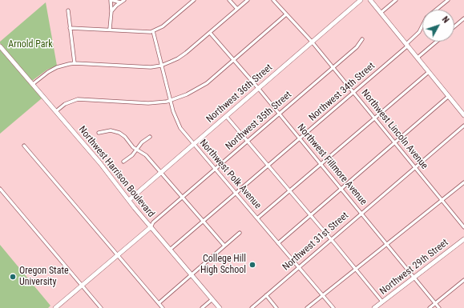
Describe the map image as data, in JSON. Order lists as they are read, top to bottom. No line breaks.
{"streets":{"street":["Northwest 34th Street","Northwest 36th Street","Northwest 35th Street","Northwest Lincoln Avenue","Northwest Fillmore Avenue","Northwest Harrison Boulevard","Northwest Polk Avenue","Northwest 31st Street","Northwest 29th Street"]},"crossings":[["Northwest 34th Street","Northwest Lincoln Avenue"],["Northwest 34th Street","Northwest Fillmore Avenue"],["Northwest 34th Street","Northwest Harrison Boulevard"],["Northwest 34th Street","Northwest Polk Avenue"],["Northwest 36th Street","Northwest Lincoln Avenue"],["Northwest 36th Street","Northwest Fillmore Avenue"],["Northwest 36th Street","Northwest Harrison Boulevard"],["Northwest 36th Street","Northwest Polk Avenue"],["Northwest 35th Street","Northwest Lincoln Avenue"],["Northwest 35th Street","Northwest Fillmore Avenue"],["Northwest 35th Street","Northwest Harrison Boulevard"],["Northwest 35th Street","Northwest Polk Avenue"],["Northwest Lincoln Avenue","Northwest 31st Street"],["Northwest Fillmore Avenue","Northwest 31st Street"],["Northwest Fillmore Avenue","Northwest 29th Street"],["Northwest Polk Avenue","Northwest 31st Street"]],"parks":["Arnold Park"],"places":["College Hill High School","Oregon State University"],"north":"top right"}
